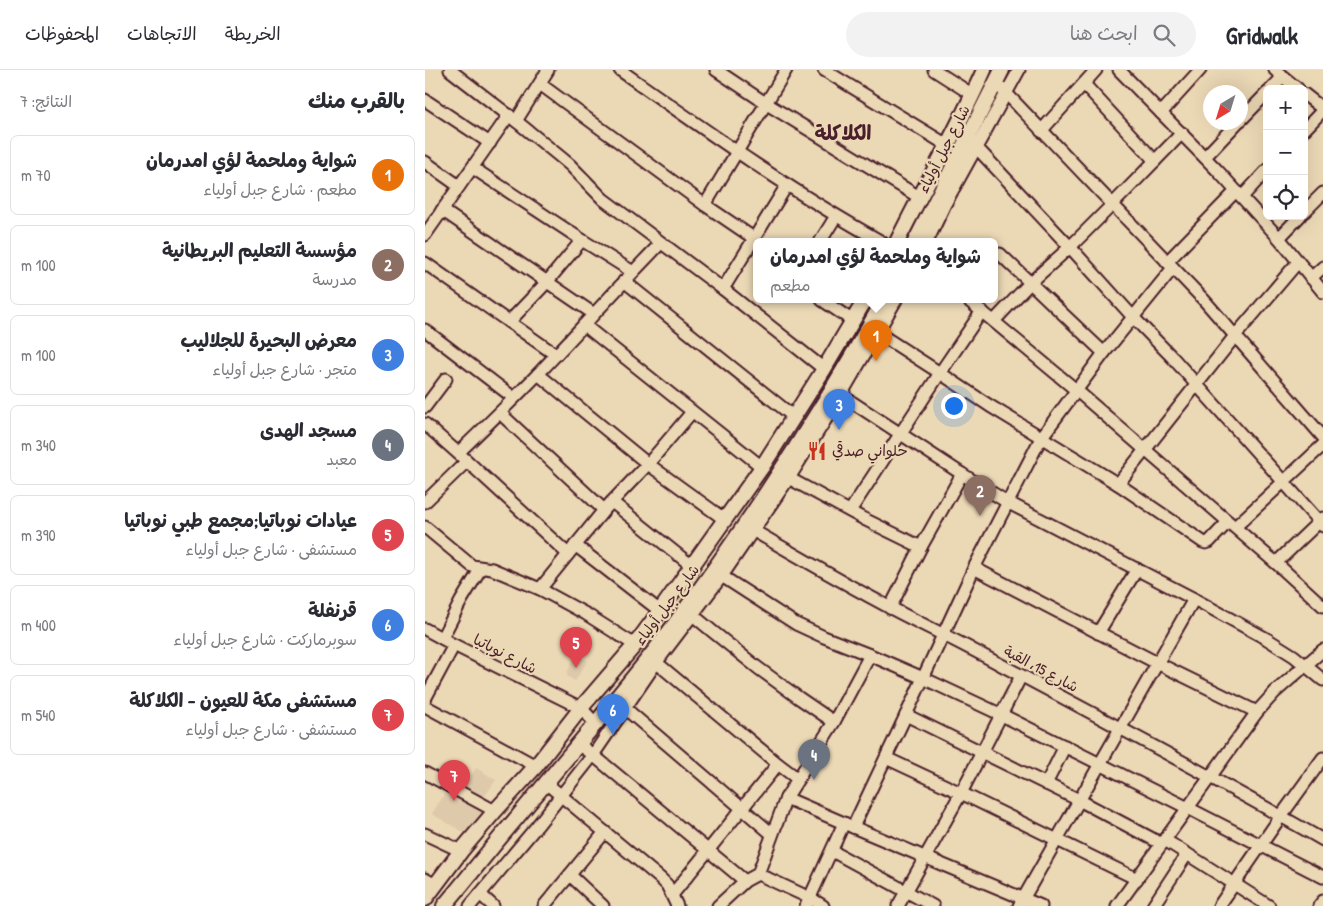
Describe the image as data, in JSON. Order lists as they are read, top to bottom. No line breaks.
{"streets":{"main road":["شارع جبل أولياء"],"street":["شارع نوباتيا","شارع 15، القبة"]},"crossings":[["شارع جبل أولياء","شارع نوباتيا"],["شارع جبل أولياء","شارع 15، القبة"]],"districts":["الكلاكلة"],"places":{"restaurant":["حلواني صدقي"]},"north":"bottom left","page":{"header":"Gridwalk","search":"ابحث هنا","nav":["الخريطة","الاتجاهات","المحفوظات"],"heading":["بالقرب منك","النتائج: 7"],"map_buttons":["+","−"],"list":[{"mark":"1","name":"شواية وملحمة لؤي امدرمان","note":"مطعم · شارع جبل أولياء","value":"70 m"},{"mark":"2","name":"مؤسسة التعليم البريطانية","note":"مدرسة","value":"100 m"},{"mark":"3","name":"معرض البحيرة للجلاليب","note":"متجر · شارع جبل أولياء","value":"100 m"},{"mark":"4","name":"مسجد الهدى","note":"معبد","value":"340 m"},{"mark":"5","name":"عيادات نوباتيا;مجمع طبي نوباتيا","note":"مستشفى · شارع جبل أولياء","value":"390 m"},{"mark":"6","name":"قرنفلة","note":"سوبرماركت · شارع جبل أولياء","value":"400 m"},{"mark":"7","name":"مستشفى مكة للعيون - الكلاكلة","note":"مستشفى · شارع جبل أولياء","value":"540 m"}],"popup":["شواية وملحمة لؤي امدرمان","مطعم"],"pins":["1","3","2","5","6","4","7"]}}
